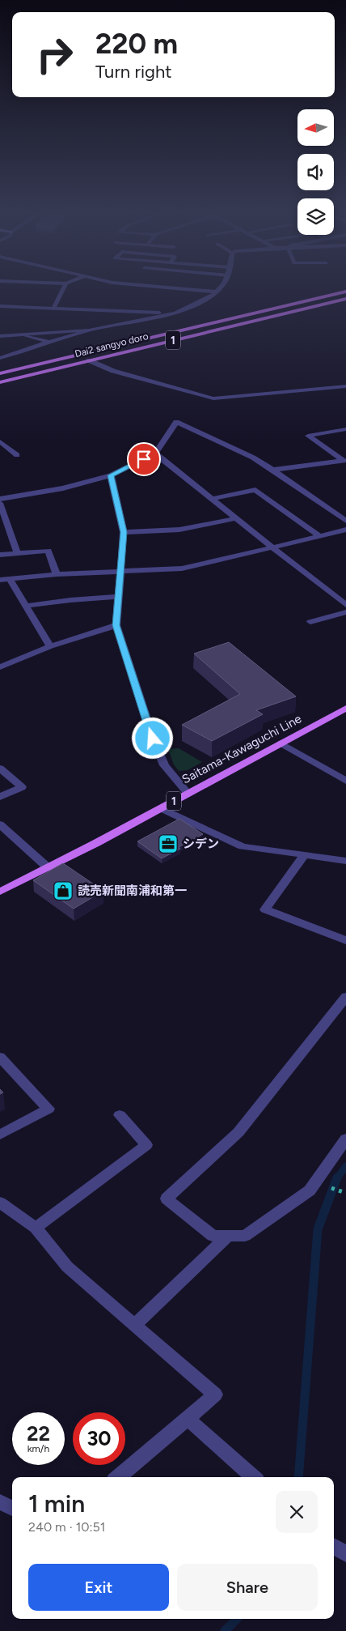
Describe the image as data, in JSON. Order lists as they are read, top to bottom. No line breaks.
{"streets":{"main road":["1","Dai2 sangyo doro","Saitama-Kawaguchi Line"]},"places":{"office":["シデン"],"shop":["読売新聞南浦和第一"]},"north":"left","page":{"turn":["220 m","Turn right"],"speed":"22 km/h","limit":"30","heading":["1 min","240 m · 10:51"],"buttons":["Exit","Share"]}}
